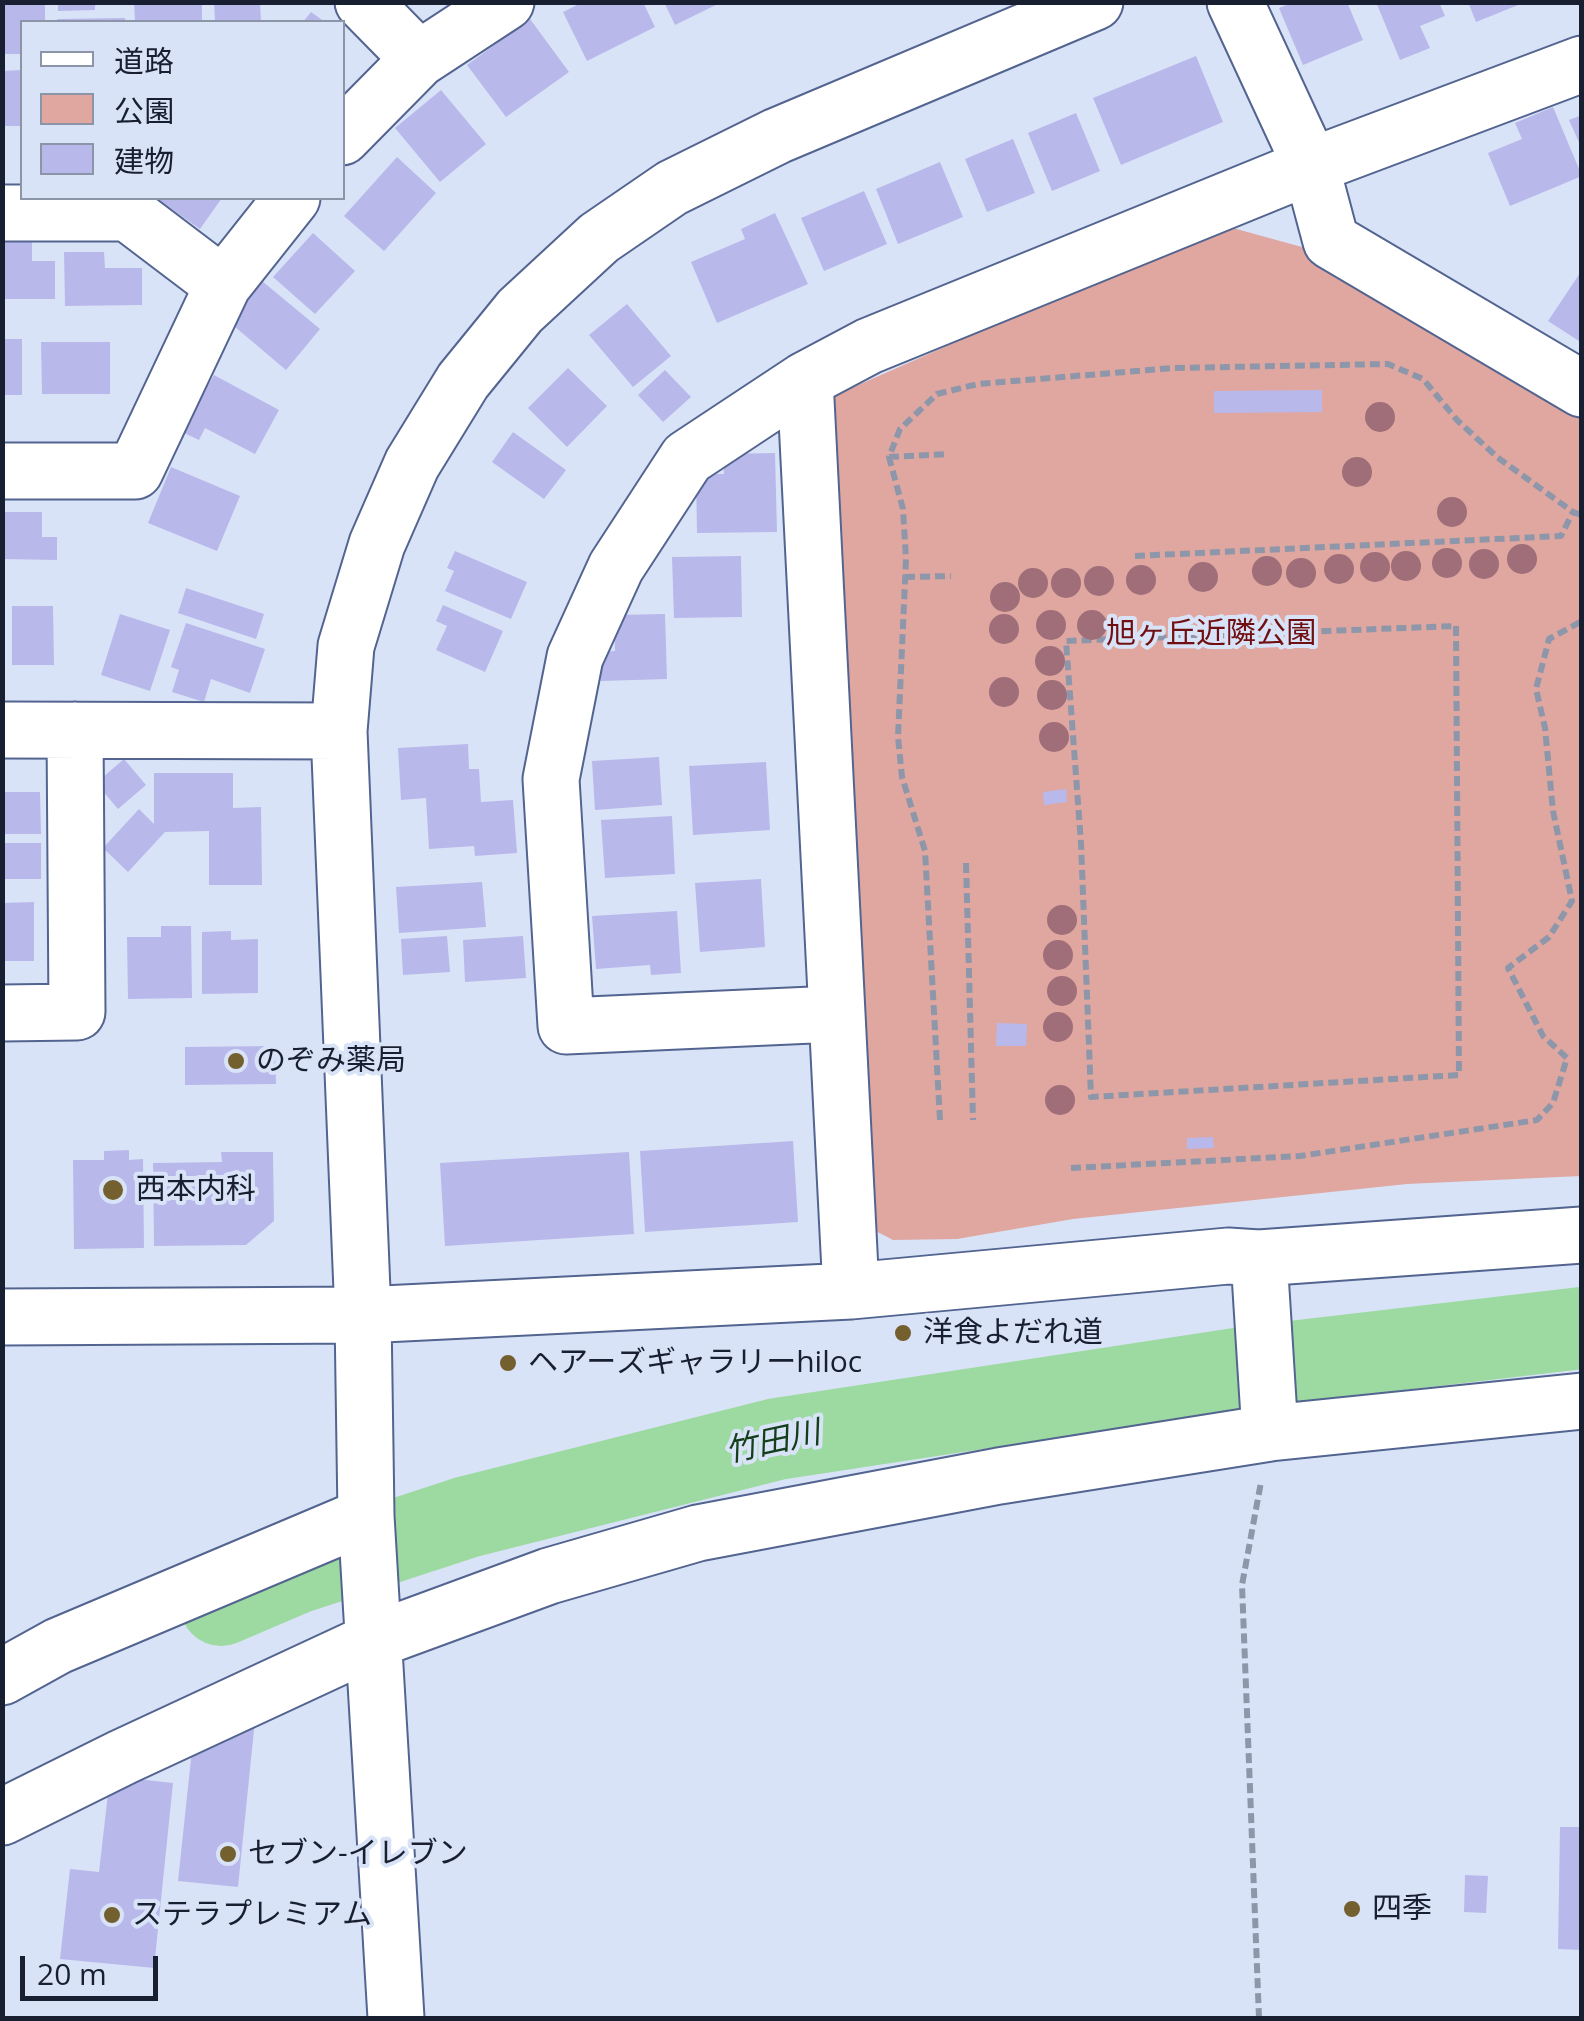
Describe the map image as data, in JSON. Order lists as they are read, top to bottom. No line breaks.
{"water":["竹田川"],"parks":["旭ヶ丘近隣公園"],"places":["のぞみ薬局","西本内科","洋食よだれ道","ヘアーズギャラリーhiloc","セブン-イレブン","四季","ステラプレミアム"],"legend":["道路","公園","建物"],"scale_bar":"20 m"}
